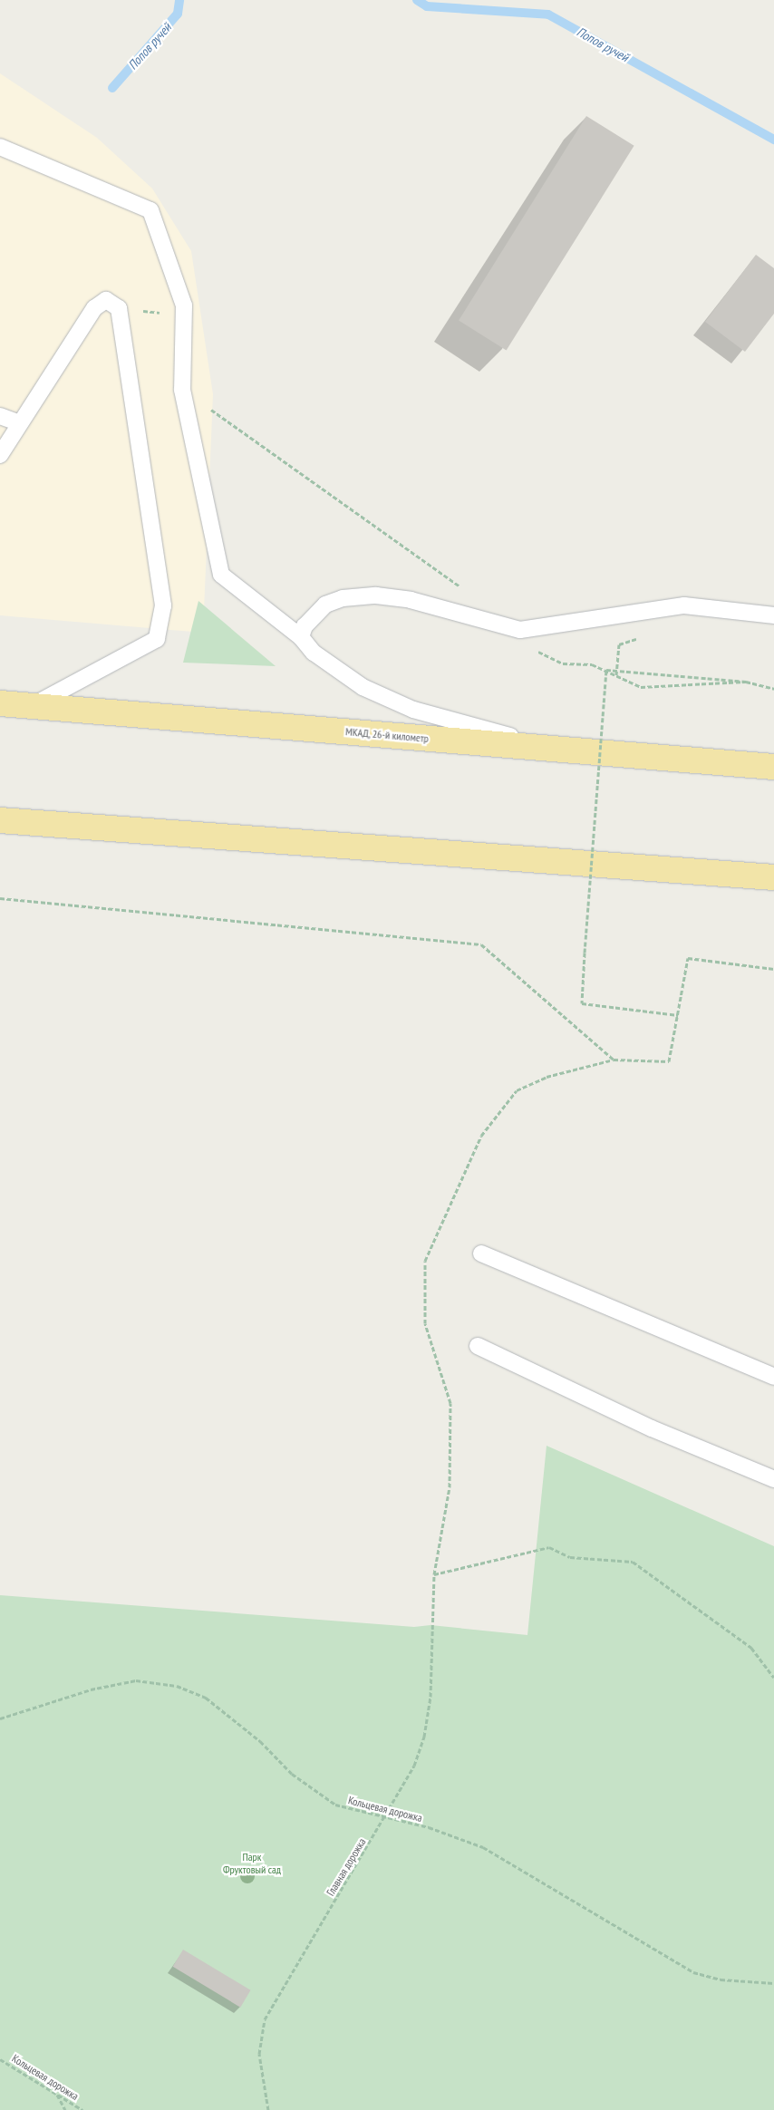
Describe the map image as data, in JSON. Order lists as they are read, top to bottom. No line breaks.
{"streets":{"highway":["МКАД, 26-й километр"],"path":["Кольцевая дорожка","Главная дорожка"]},"crossings":[["Кольцевая дорожка","Главная дорожка"]],"water":["Попов ручей"],"parks":["Парк Фруктовый сад"]}
